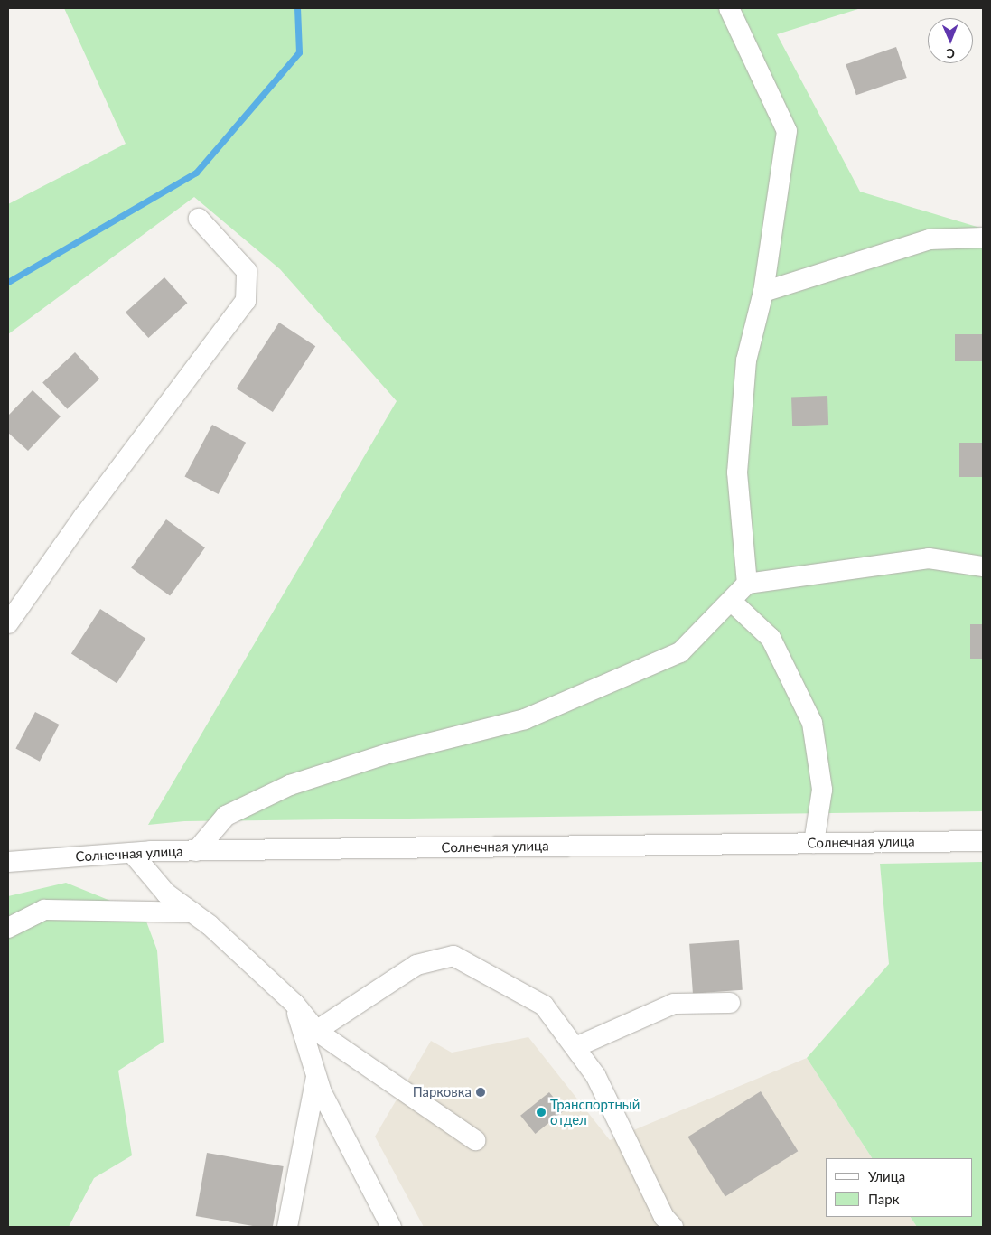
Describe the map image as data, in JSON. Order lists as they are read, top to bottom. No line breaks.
{"streets":{"street":["Солнечная улица"]},"places":["Парковка","Транспортный отдел"],"legend":["Улица","Парк"],"north":"bottom"}
